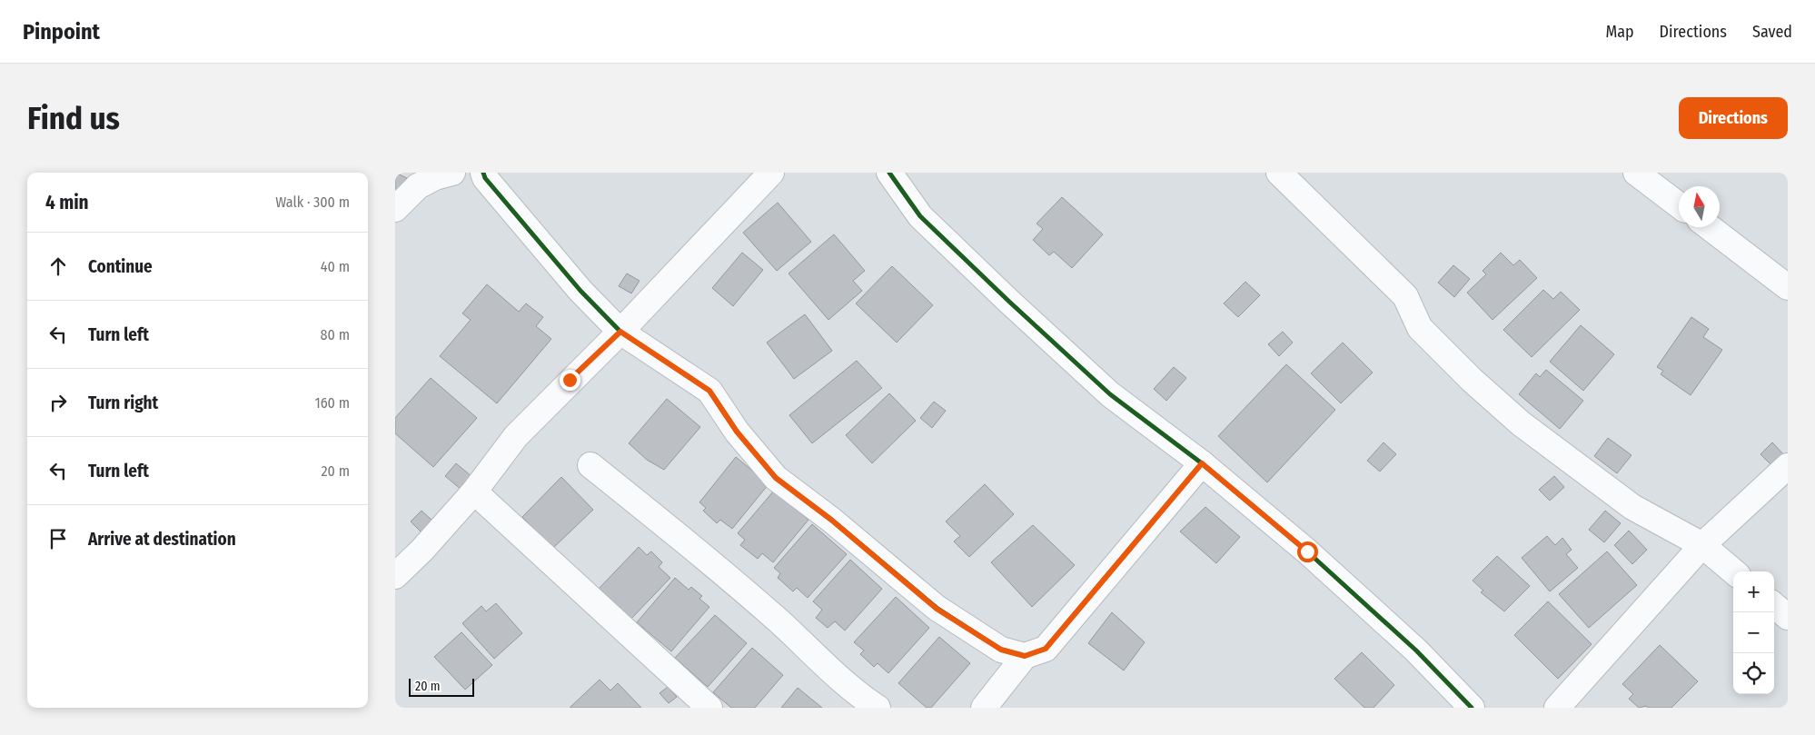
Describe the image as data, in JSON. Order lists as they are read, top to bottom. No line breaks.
{"scale_bar":"20 m","north":"top","page":{"header":"Pinpoint","nav":["Map","Directions","Saved"],"buttons":"Directions","title":"Find us","heading":["4 min","Walk · 300 m"],"list":[["Continue","40 m"],["Turn left","80 m"],["Turn right","160 m"],["Turn left","20 m"],"Arrive at destination"],"map_buttons":["+","−"],"scale":"20 m"}}
